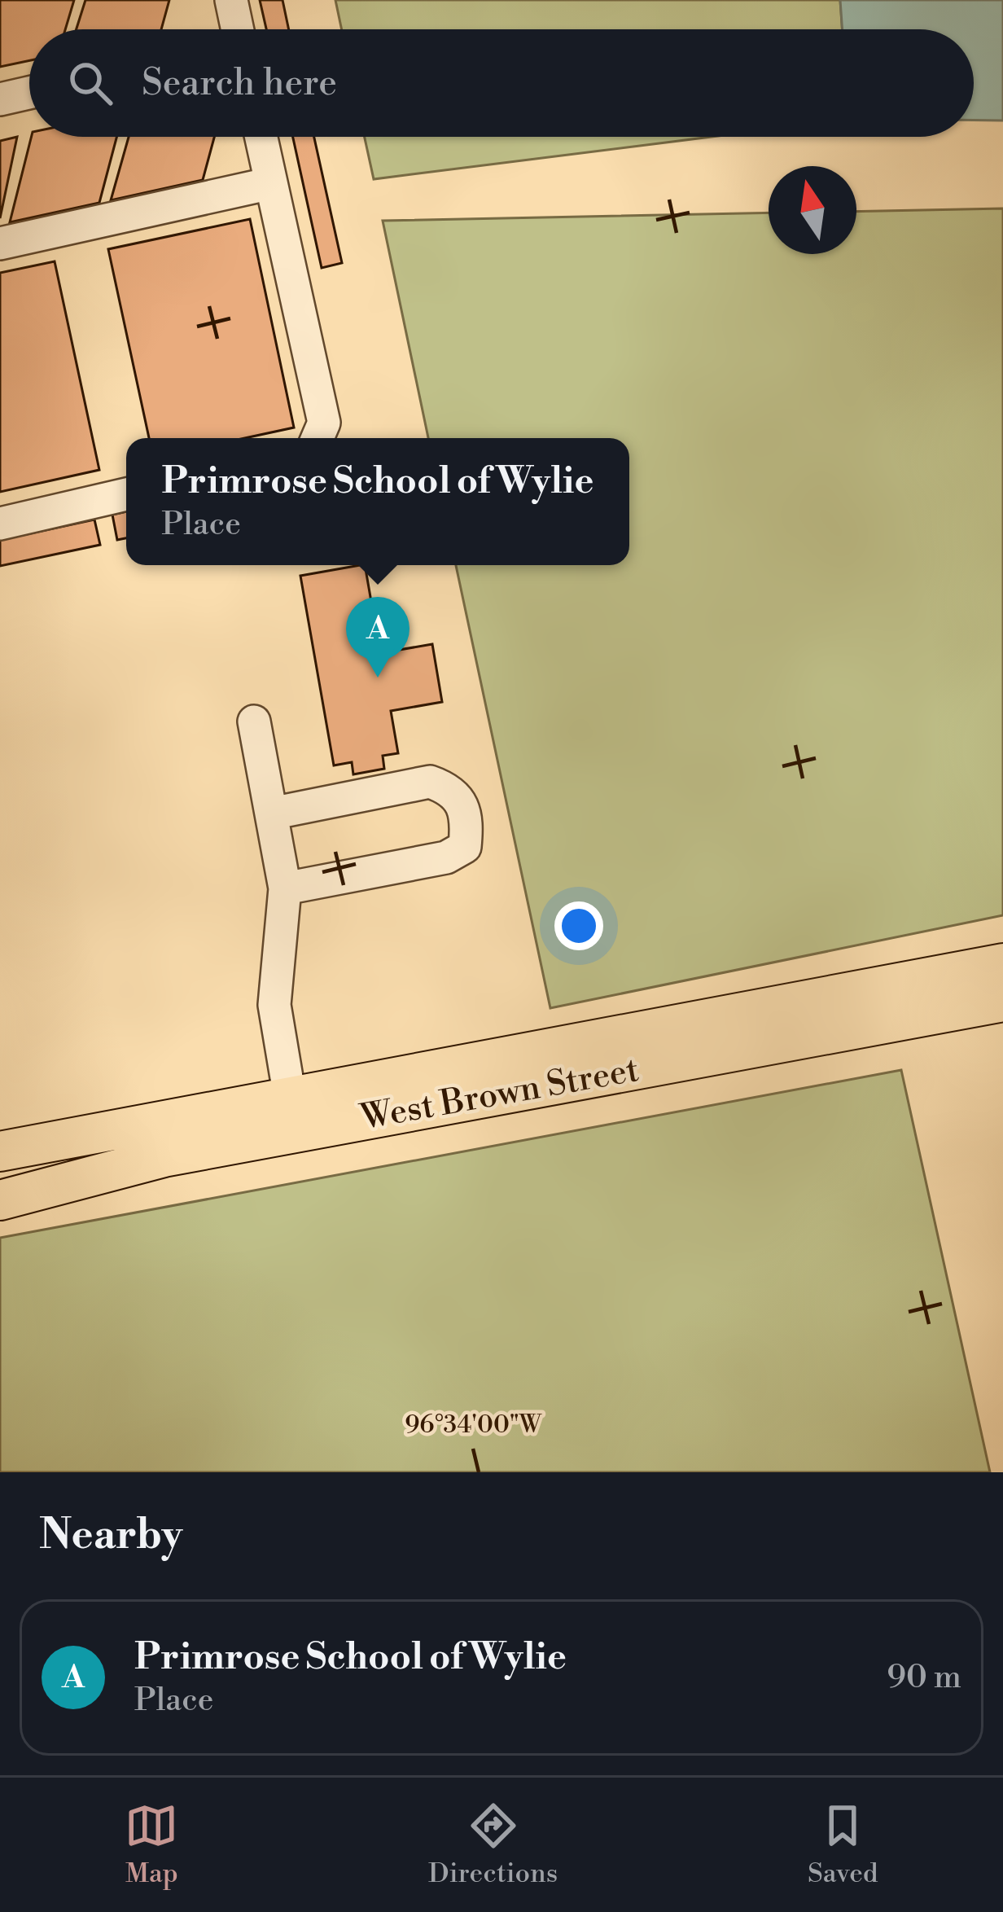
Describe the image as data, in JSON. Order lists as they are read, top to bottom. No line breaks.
{"streets":{"main road":["West Brown Street"]},"north":"top","page":{"search":"Search here","popup":["Primrose School of Wylie","Place"],"pins":"A","heading":"Nearby","list":[{"mark":"A","name":"Primrose School of Wylie","note":"Place","value":"90 m"}],"nav":["Map","Directions","Saved"]},"coordinates":["96°34'00\"W"]}
